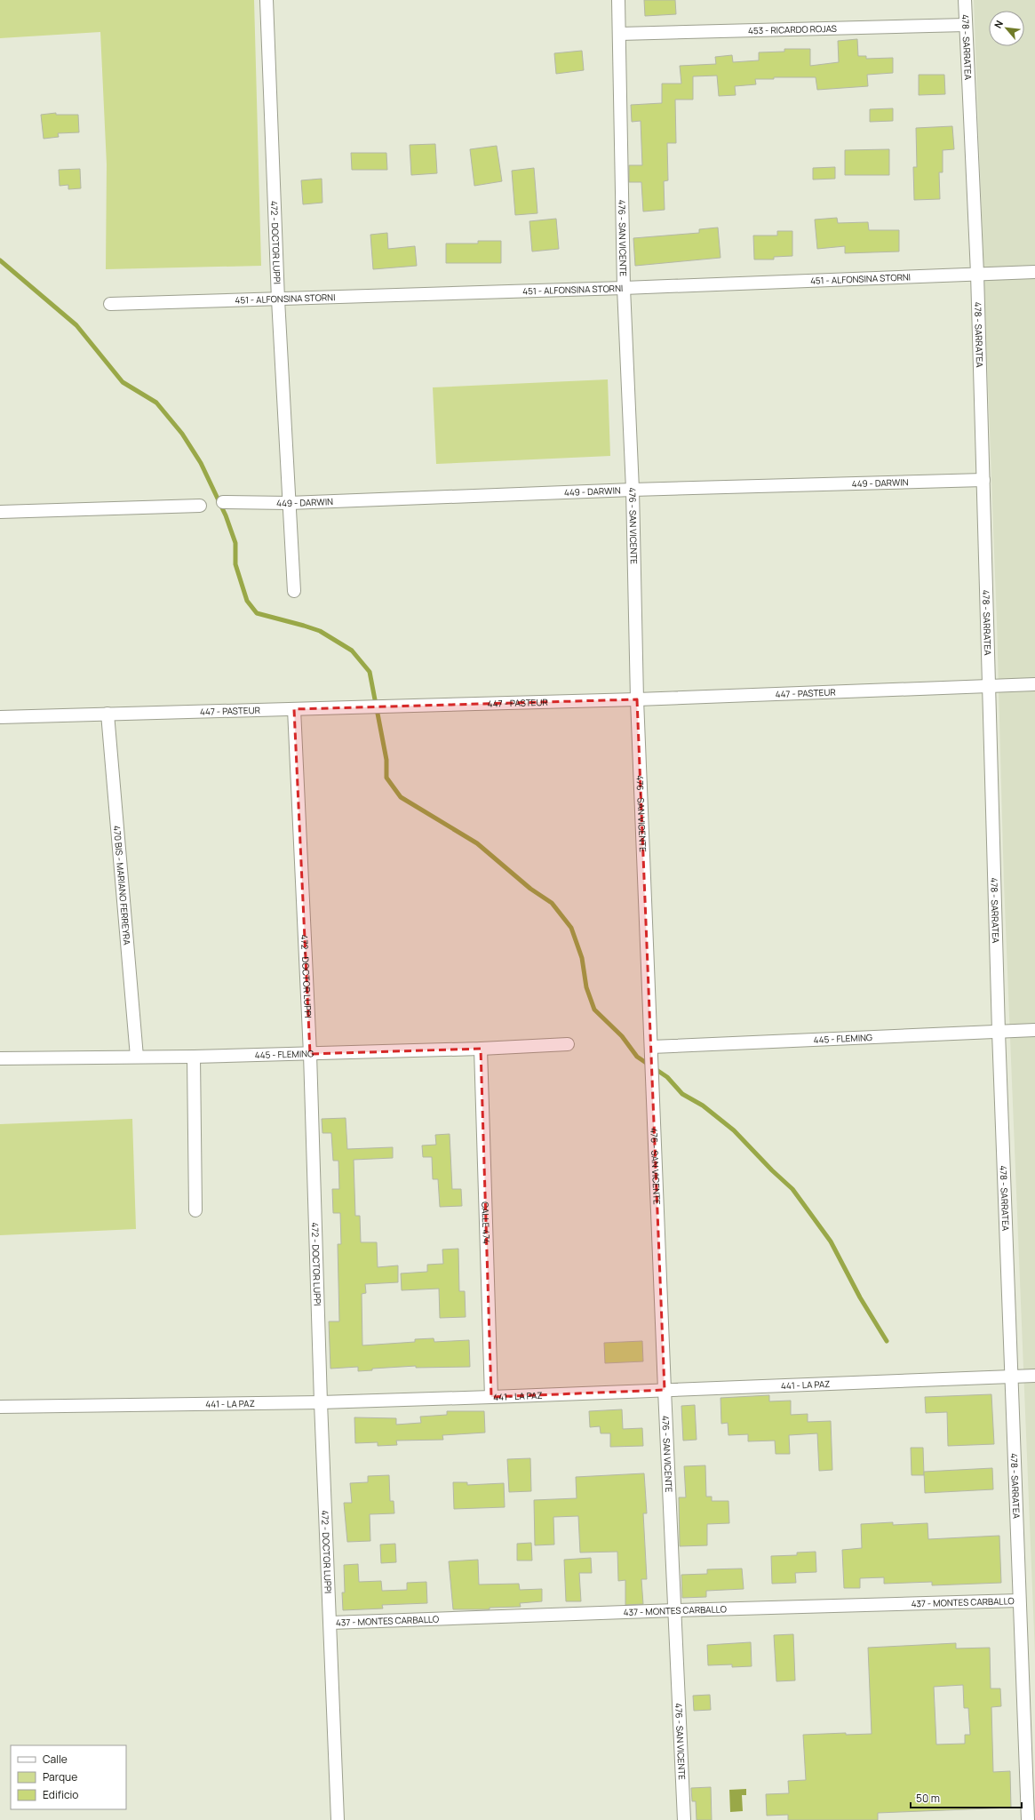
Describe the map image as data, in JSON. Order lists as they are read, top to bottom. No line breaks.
{"streets":{"street":["453 - RICARDO ROJAS","478 - SARRATEA","476 - SAN VICENTE","472 - DOCTOR LUPPI","451 - ALFONSINA STORNI","449 - DARWIN","447 - PASTEUR","470 BIS - MARIANO FERREYRA","445 - FLEMING","CALLE 474","441 - LA PAZ","437 - MONTES CARBALLO"]},"crossings":[["453 - RICARDO ROJAS","478 - SARRATEA"],["453 - RICARDO ROJAS","476 - SAN VICENTE"],["478 - SARRATEA","451 - ALFONSINA STORNI"],["478 - SARRATEA","449 - DARWIN"],["478 - SARRATEA","447 - PASTEUR"],["478 - SARRATEA","445 - FLEMING"],["478 - SARRATEA","441 - LA PAZ"],["478 - SARRATEA","437 - MONTES CARBALLO"],["476 - SAN VICENTE","451 - ALFONSINA STORNI"],["476 - SAN VICENTE","449 - DARWIN"],["476 - SAN VICENTE","447 - PASTEUR"],["476 - SAN VICENTE","445 - FLEMING"],["476 - SAN VICENTE","441 - LA PAZ"],["476 - SAN VICENTE","437 - MONTES CARBALLO"],["472 - DOCTOR LUPPI","451 - ALFONSINA STORNI"],["472 - DOCTOR LUPPI","449 - DARWIN"],["472 - DOCTOR LUPPI","447 - PASTEUR"],["472 - DOCTOR LUPPI","445 - FLEMING"],["472 - DOCTOR LUPPI","441 - LA PAZ"],["472 - DOCTOR LUPPI","437 - MONTES CARBALLO"],["447 - PASTEUR","470 BIS - MARIANO FERREYRA"],["470 BIS - MARIANO FERREYRA","445 - FLEMING"],["445 - FLEMING","CALLE 474"],["CALLE 474","441 - LA PAZ"]],"legend":["Calle","Parque","Edificio"],"scale_bar":"50 m","north":"top left"}
